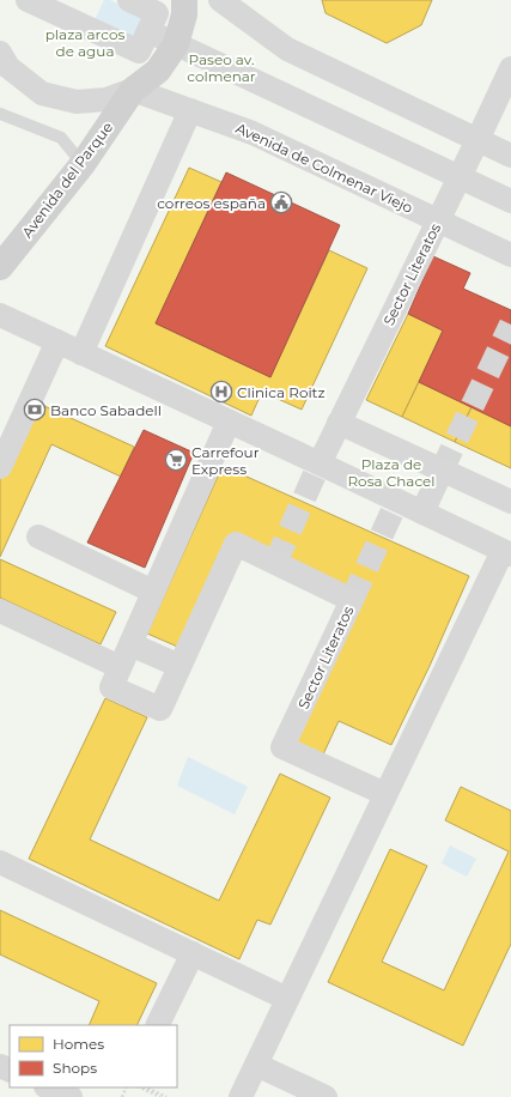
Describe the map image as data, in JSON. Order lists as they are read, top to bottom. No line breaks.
{"streets":{"street":["Avenida de Colmenar Viejo","Avenida del Parque","Sector Literatos"]},"crossings":[["Avenida de Colmenar Viejo","Avenida del Parque"],["Avenida de Colmenar Viejo","Sector Literatos"]],"parks":["plaza arcos de agua","Paseo av. colmenar","Plaza de Rosa Chacel"],"places":{"public building":["correos españa"],"hospital":["Clinica Roitz"],"bank":["Banco Sabadell"],"supermarket":["Carrefour Express"]},"legend":["Homes","Shops"]}
